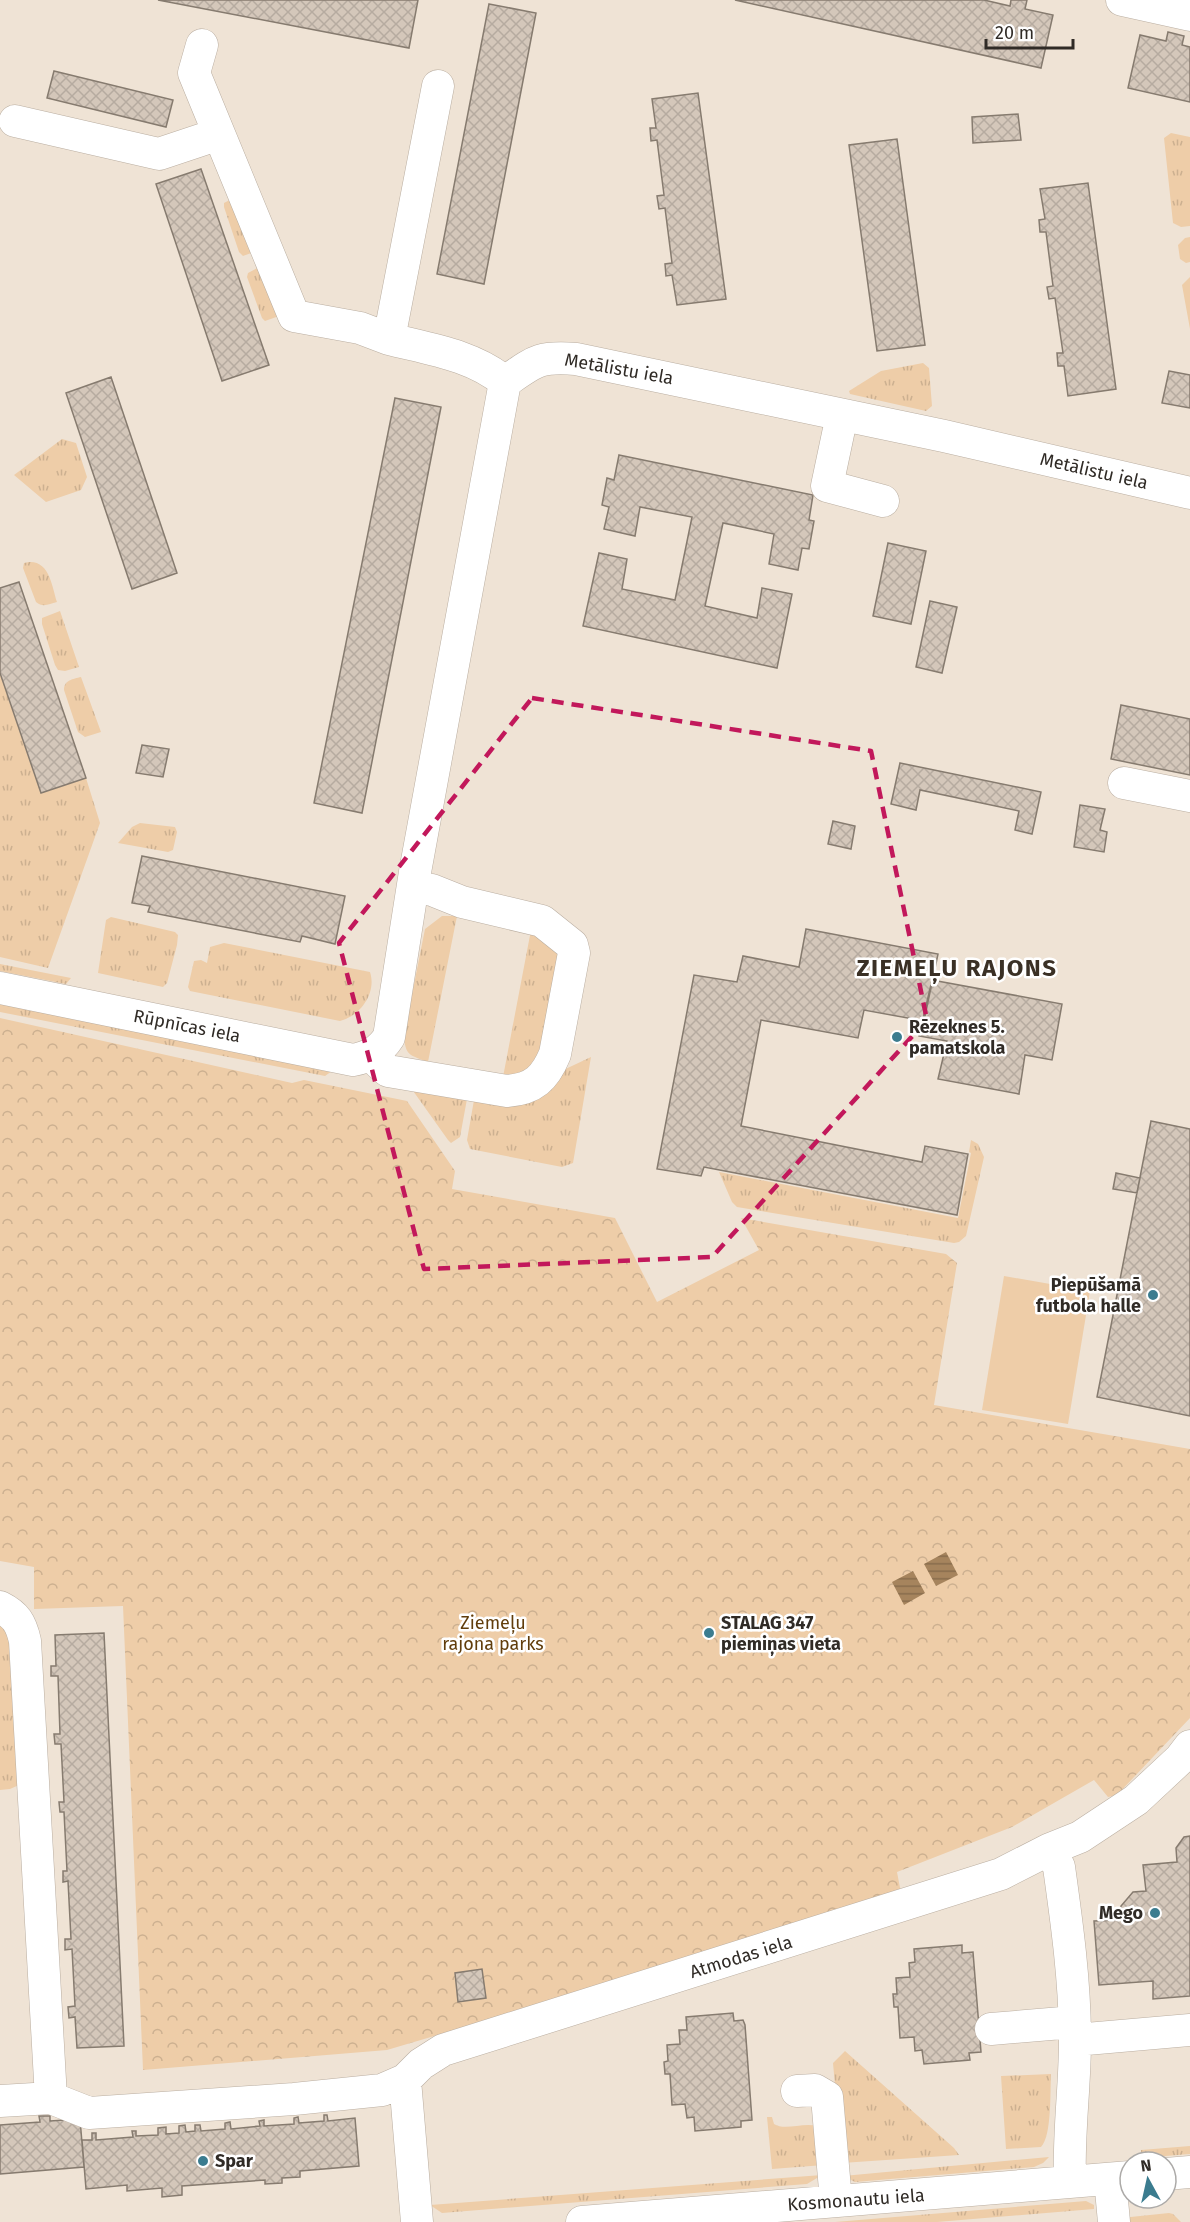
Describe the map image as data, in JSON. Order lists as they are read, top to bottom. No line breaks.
{"streets":{"street":["Metālistu iela","Rūpnīcas iela","Atmodas iela","Kosmonautu iela"]},"districts":["ZIEMEĻU RAJONS"],"parks":["Ziemeļu rajona parks"],"places":["Rēzeknes 5. pamatskola","Piepūšamā futbola halle","STALAG 347 piemiņas vieta","Mego","Spar"],"scale_bar":"20 m","north":"top"}
